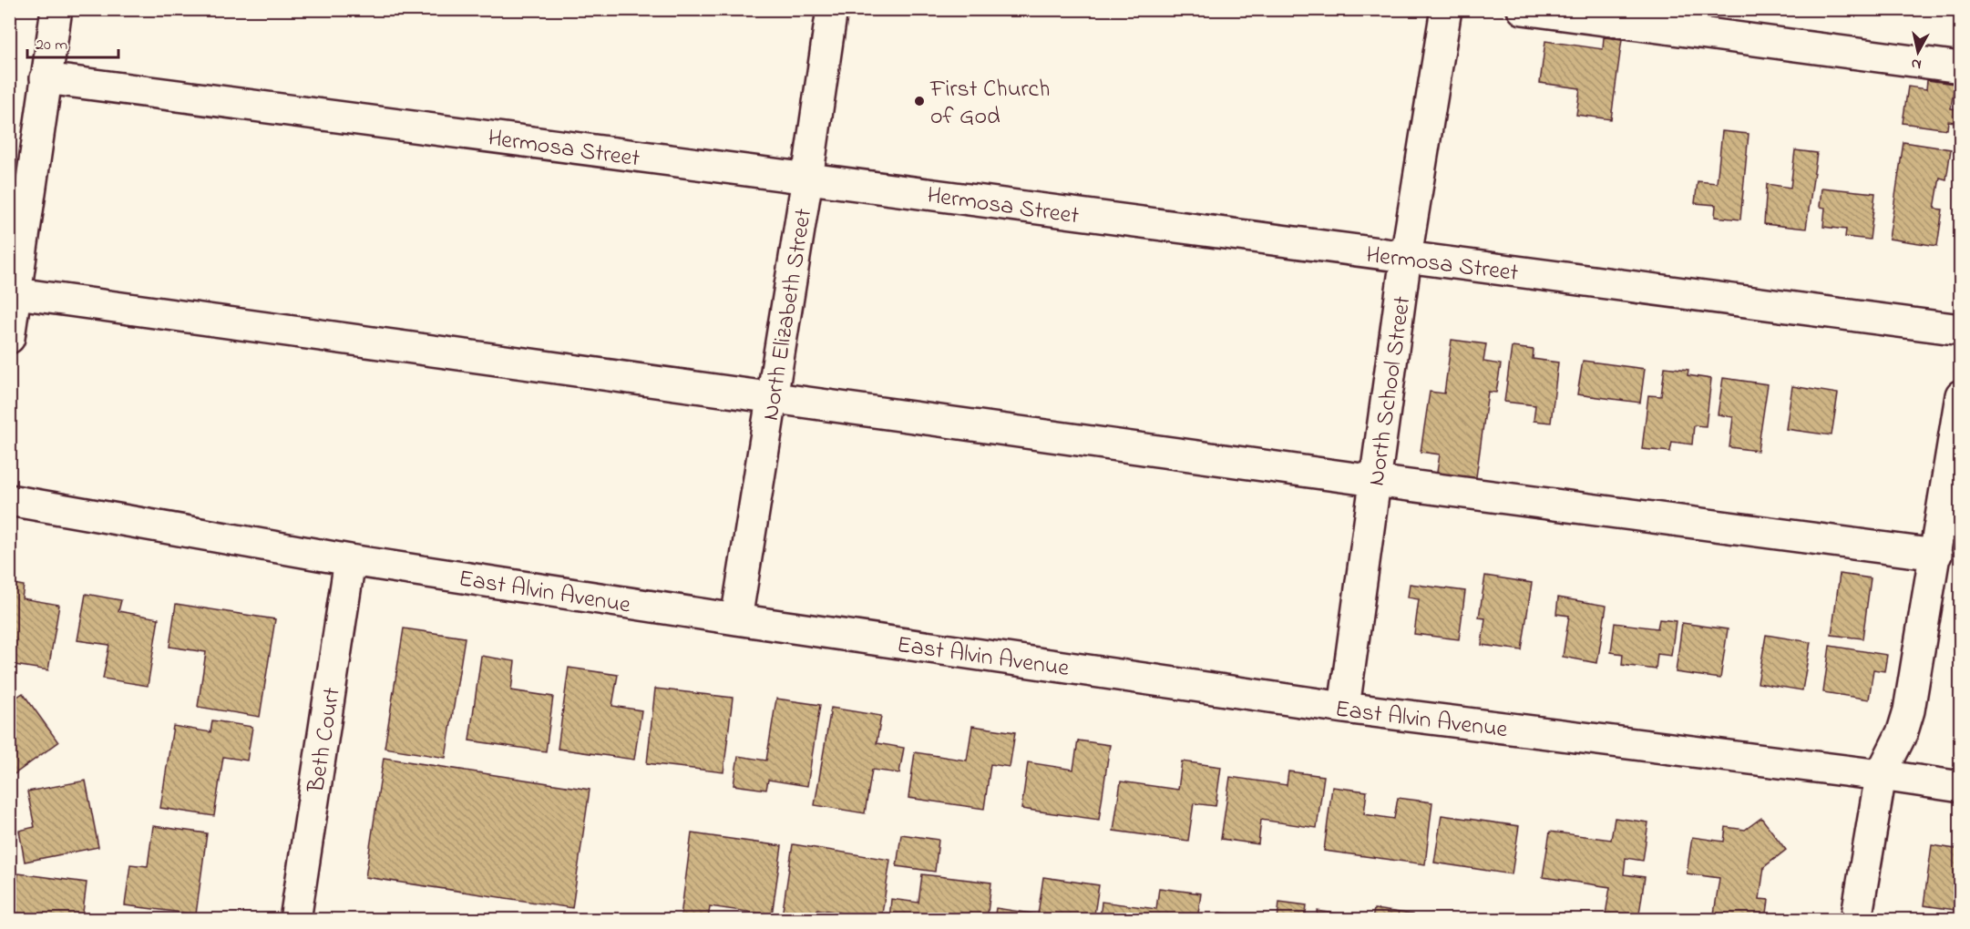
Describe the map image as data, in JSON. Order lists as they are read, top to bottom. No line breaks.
{"streets":{"street":["Hermosa Street","North Elizabeth Street","North School Street","East Alvin Avenue","Beth Court"]},"crossings":[["Hermosa Street","North Elizabeth Street"],["Hermosa Street","North School Street"],["North Elizabeth Street","East Alvin Avenue"],["North School Street","East Alvin Avenue"],["East Alvin Avenue","Beth Court"]],"places":["First Church of God"],"scale_bar":"20 m","north":"bottom"}
